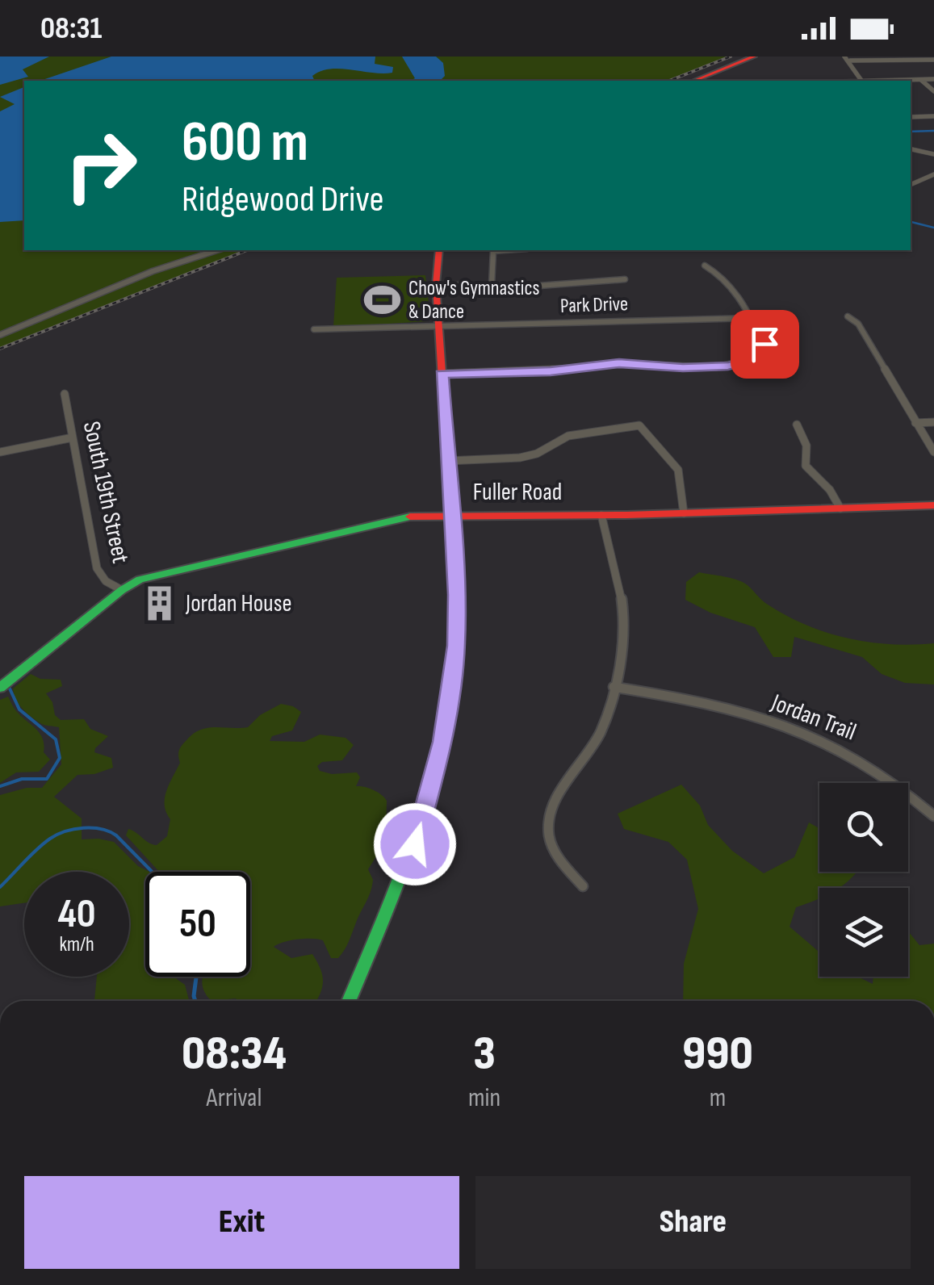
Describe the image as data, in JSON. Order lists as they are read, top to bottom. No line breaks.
{"streets":{"main road":["Fuller Road"],"street":["Park Drive","South 19th Street","Jordan Trail"]},"crossings":[["South 19th Street","Fuller Road"]],"places":{"sports":["Chow's Gymnastics & Dance"],"building":["Jordan House"]},"page":{"status":"08:31","turn":["600 m","Ridgewood Drive"],"speed":"40 km/h","limit":"50","eta":["08:34","Arrival","3","min","990","m"],"buttons":["Exit","Share"]}}
